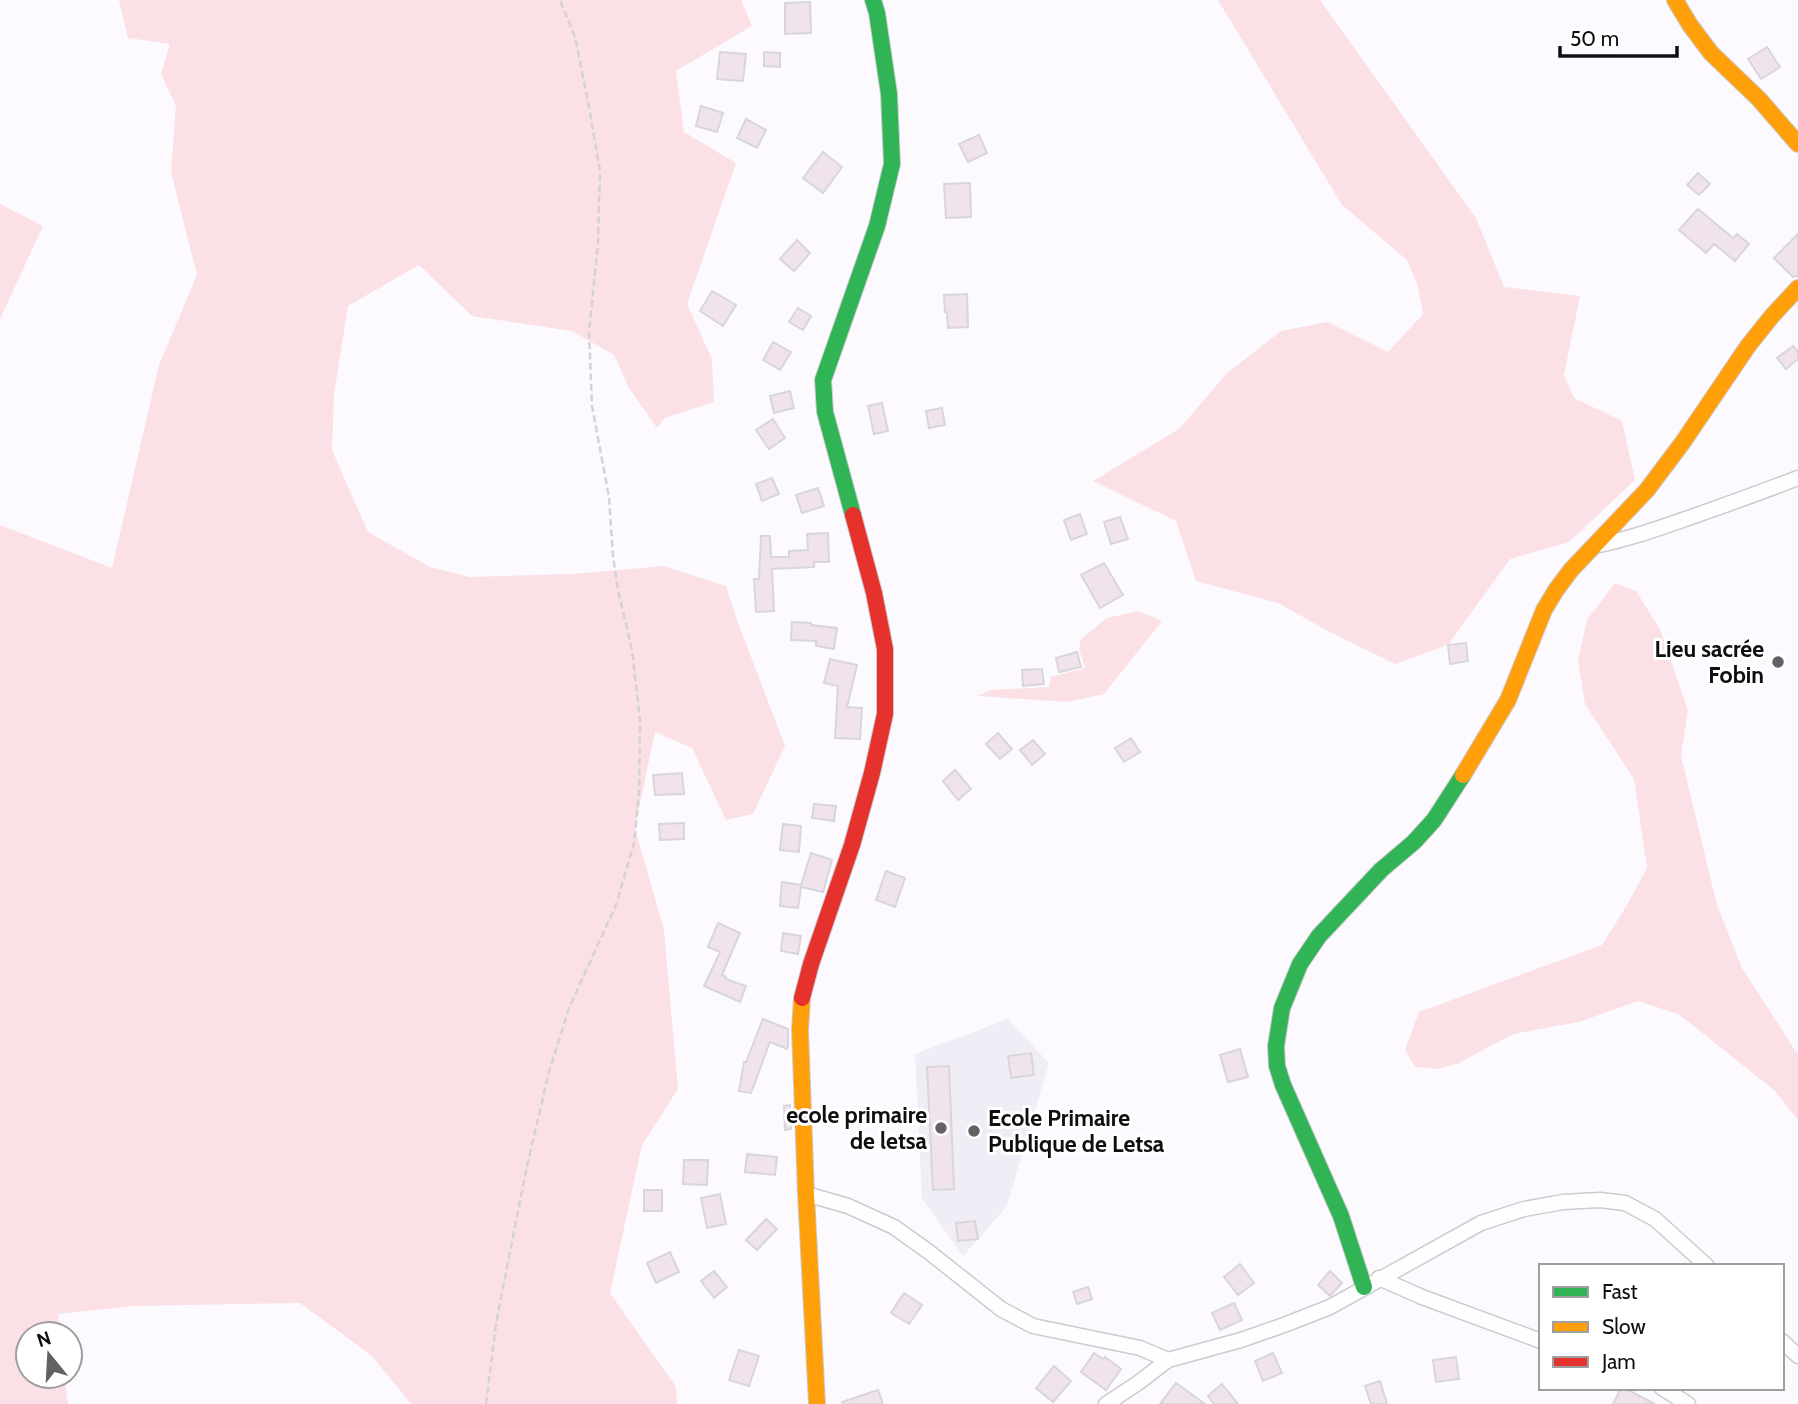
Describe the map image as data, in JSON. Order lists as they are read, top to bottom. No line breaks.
{"places":["Lieu sacrée Fobin","ecole primaire de letsa","Ecole Primaire Publique de Letsa"],"legend":["Fast","Slow","Jam"],"scale_bar":"50 m","north":"top"}
